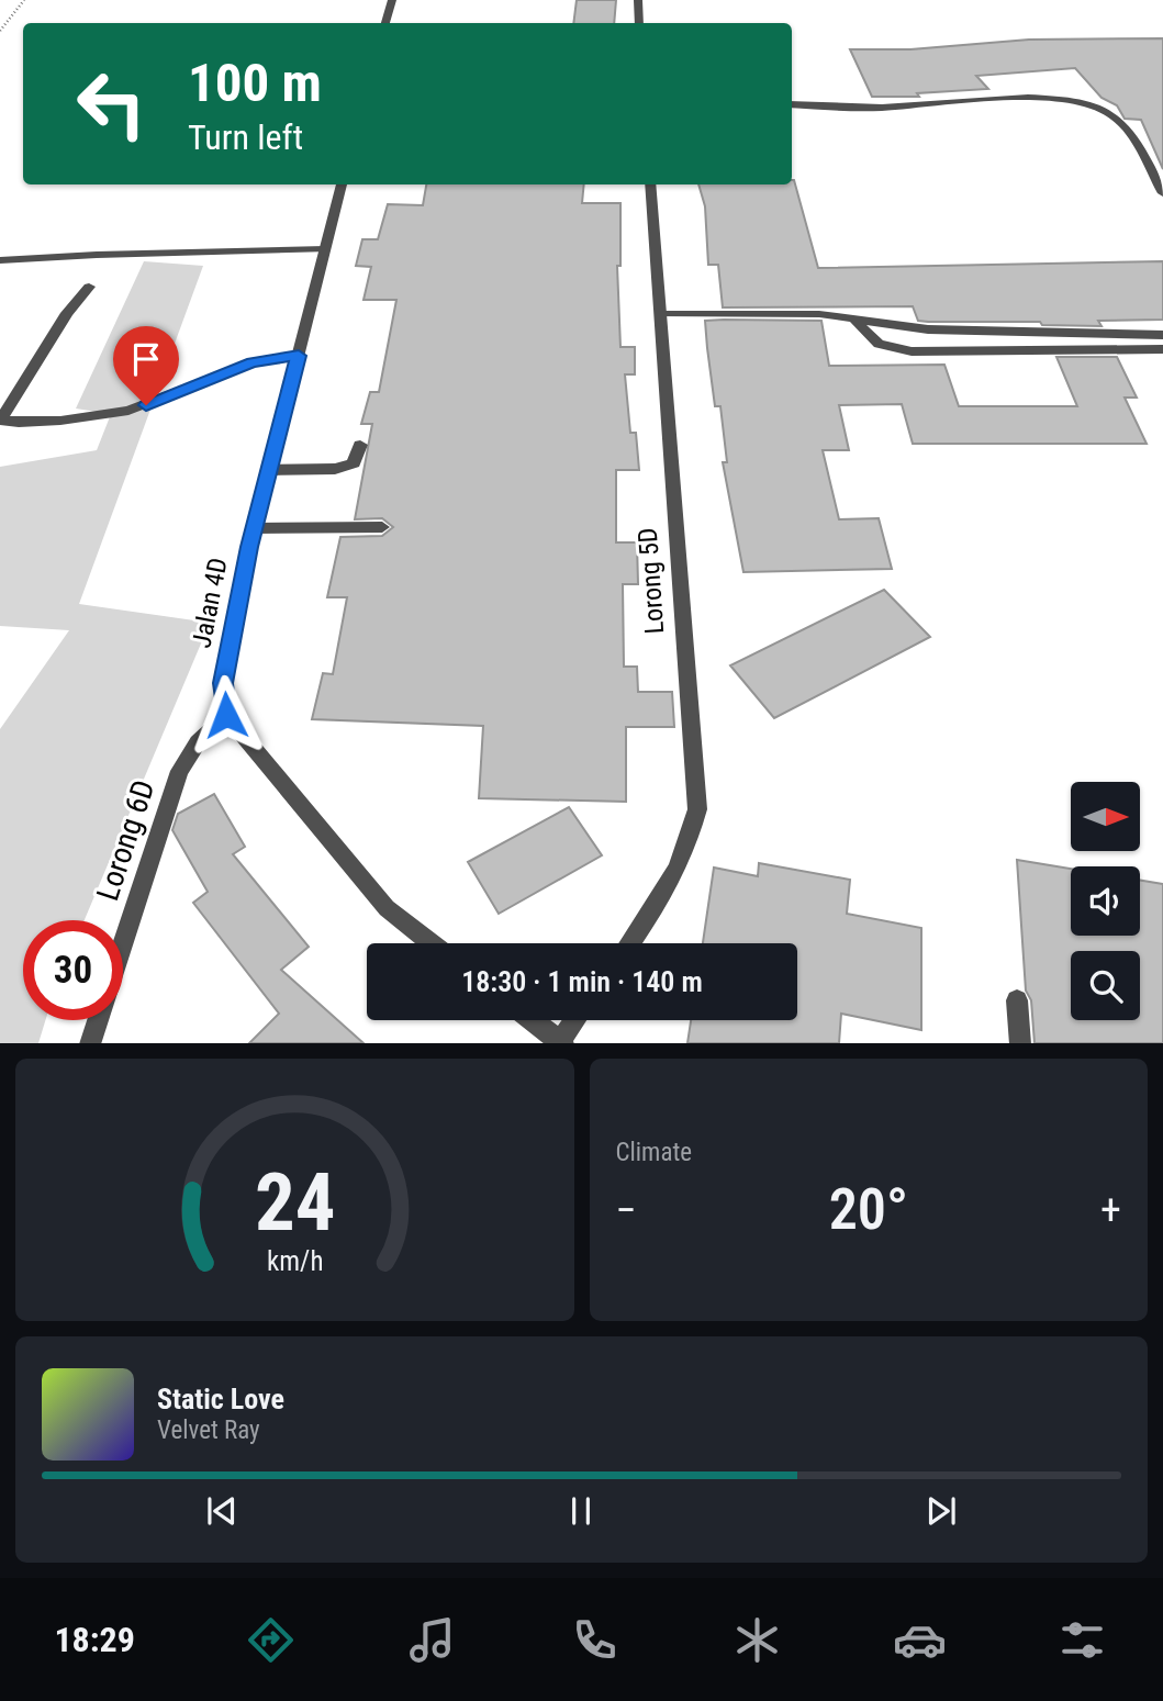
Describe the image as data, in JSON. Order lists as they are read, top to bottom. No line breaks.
{"streets":{"street":["Lorong 5D","Jalan 4D","Lorong 6D"]},"crossings":[["Jalan 4D","Lorong 6D"]],"north":"right","page":{"turn":["100 m","Turn left"],"limit":"30","trip":"18:30 · 1 min · 140 m","tile":"Climate","heat":["−","20°","+"],"song":["Static Love","Velvet Ray"],"tabs":"18:29","gauge":["24","km/h"]}}
